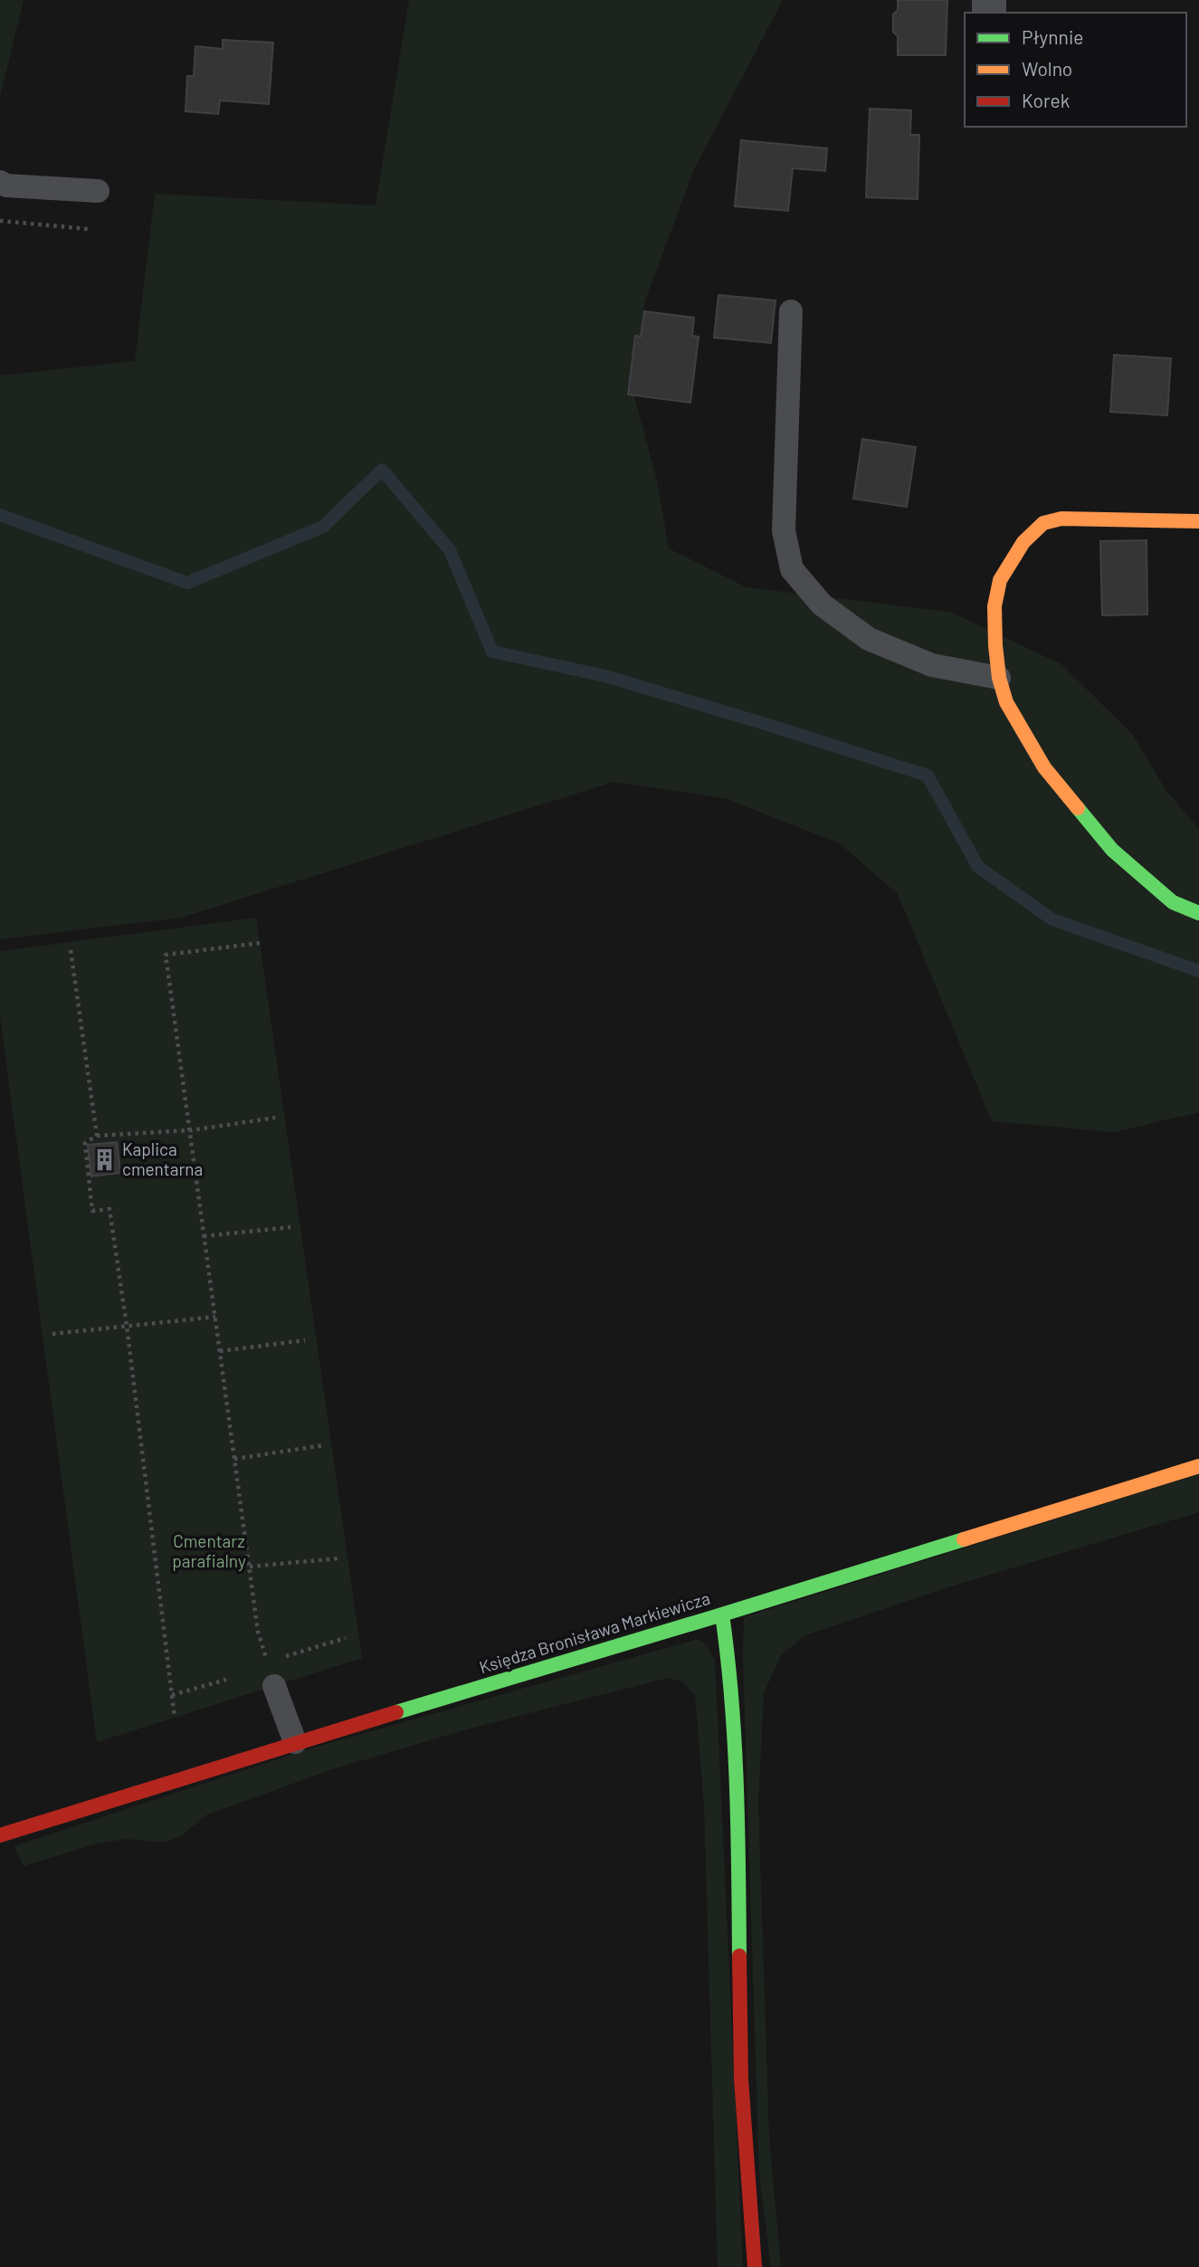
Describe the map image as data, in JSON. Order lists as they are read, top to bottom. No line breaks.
{"streets":{"street":["Księdza Bronisława Markiewicza"]},"parks":["Cmentarz parafialny"],"places":{"building":["Kaplica cmentarna"]},"legend":["Płynnie","Wolno","Korek"]}
